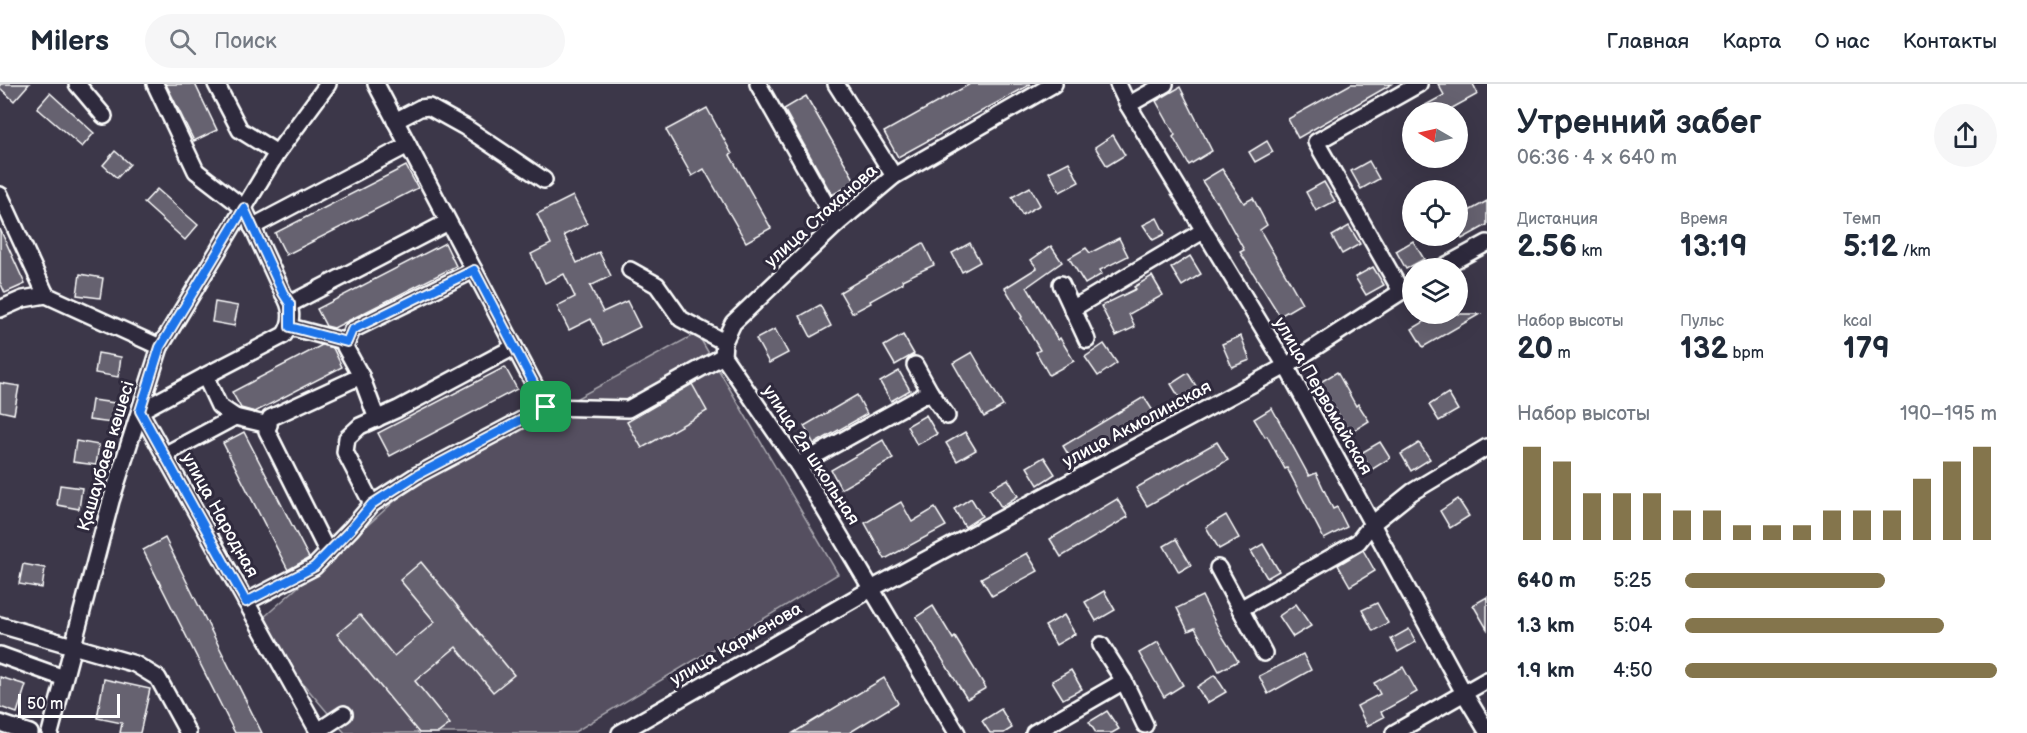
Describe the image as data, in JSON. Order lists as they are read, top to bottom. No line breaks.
{"streets":{"street":["улица Стаханова","улица Первомайская","улица Акмолинская","улица 2я школьная","Қашаубаев көшесі","улица Народная","улица Карменова"]},"crossings":[["улица Стаханова","улица 2я школьная"],["улица Первомайская","улица Акмолинская"],["улица Акмолинская","улица 2я школьная"],["улица Акмолинская","улица Карменова"],["улица 2я школьная","улица Карменова"],["Қашаубаев көшесі","улица Народная"]],"scale_bar":"50 m","north":"left","page":{"header":"Milers","search":"Поиск","nav":["Главная","Карта","О нас","Контакты"],"heading":["Утренний забег","06:36 · 4 × 640 m"],"stats":[["Дистанция","2.56 km"],["Время","13:19"],["Темп","5:12 /km"],["Набор высоты","20 m"],["Пульс","132 bpm"],["kcal","179"]],"chart":["Набор высоты","190–195 m"],"list":[{"name":"640 m","note":"5:25"},{"name":"1.3 km","note":"5:04"},{"name":"1.9 km","note":"4:50"}],"scale":"50 m"}}
